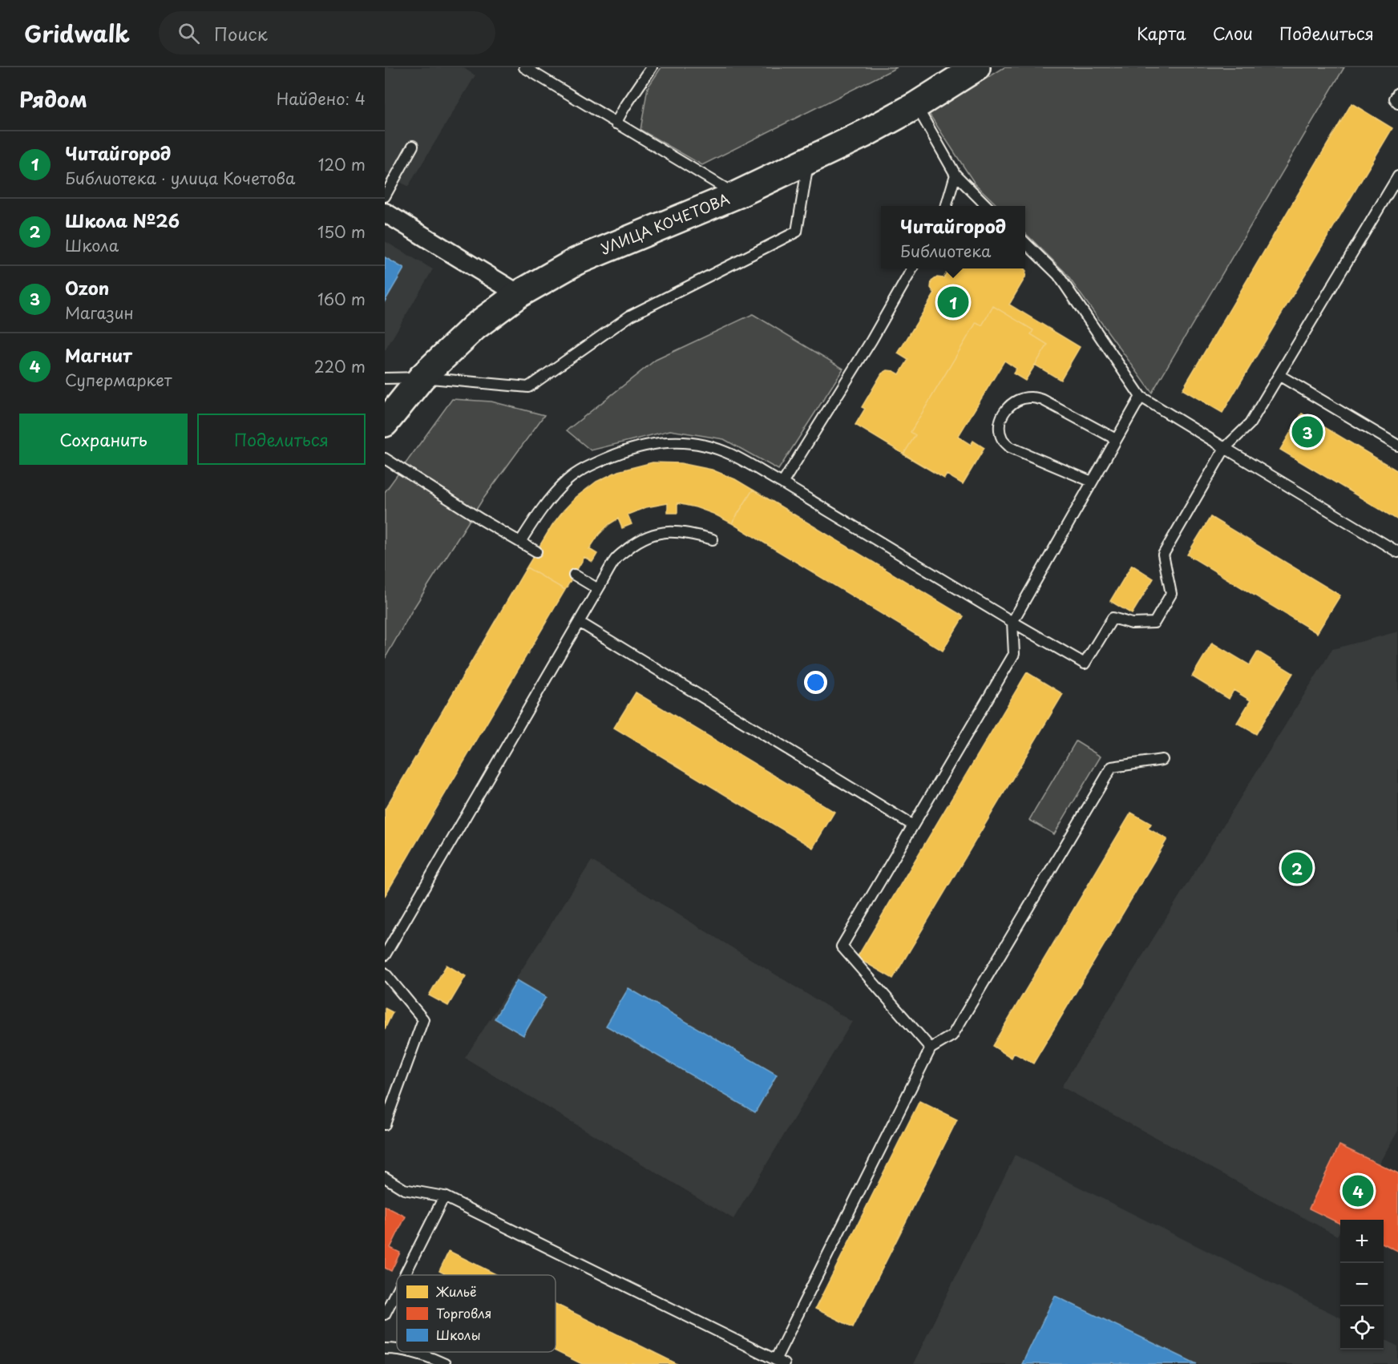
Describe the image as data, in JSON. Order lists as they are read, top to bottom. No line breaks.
{"streets":{"main road":["УЛИЦА КОЧЕТОВА"]},"legend":["Жильё","Торговля","Школы"],"page":{"header":"Gridwalk","search":"Поиск","nav":["Карта","Слои","Поделиться"],"heading":["Рядом","Найдено: 4"],"list":[{"mark":"1","name":"Читайгород","note":"Библиотека · улица Кочетова","value":"120 m"},{"mark":"2","name":"Школа №26","note":"Школа","value":"150 m"},{"mark":"3","name":"Ozon","note":"Магазин","value":"160 m"},{"mark":"4","name":"Магнит","note":"Супермаркет","value":"220 m"}],"popup":["Читайгород","Библиотека"],"pins":["1","3","2","4"],"buttons":["Сохранить","Поделиться"],"map_buttons":["+","−"]}}
